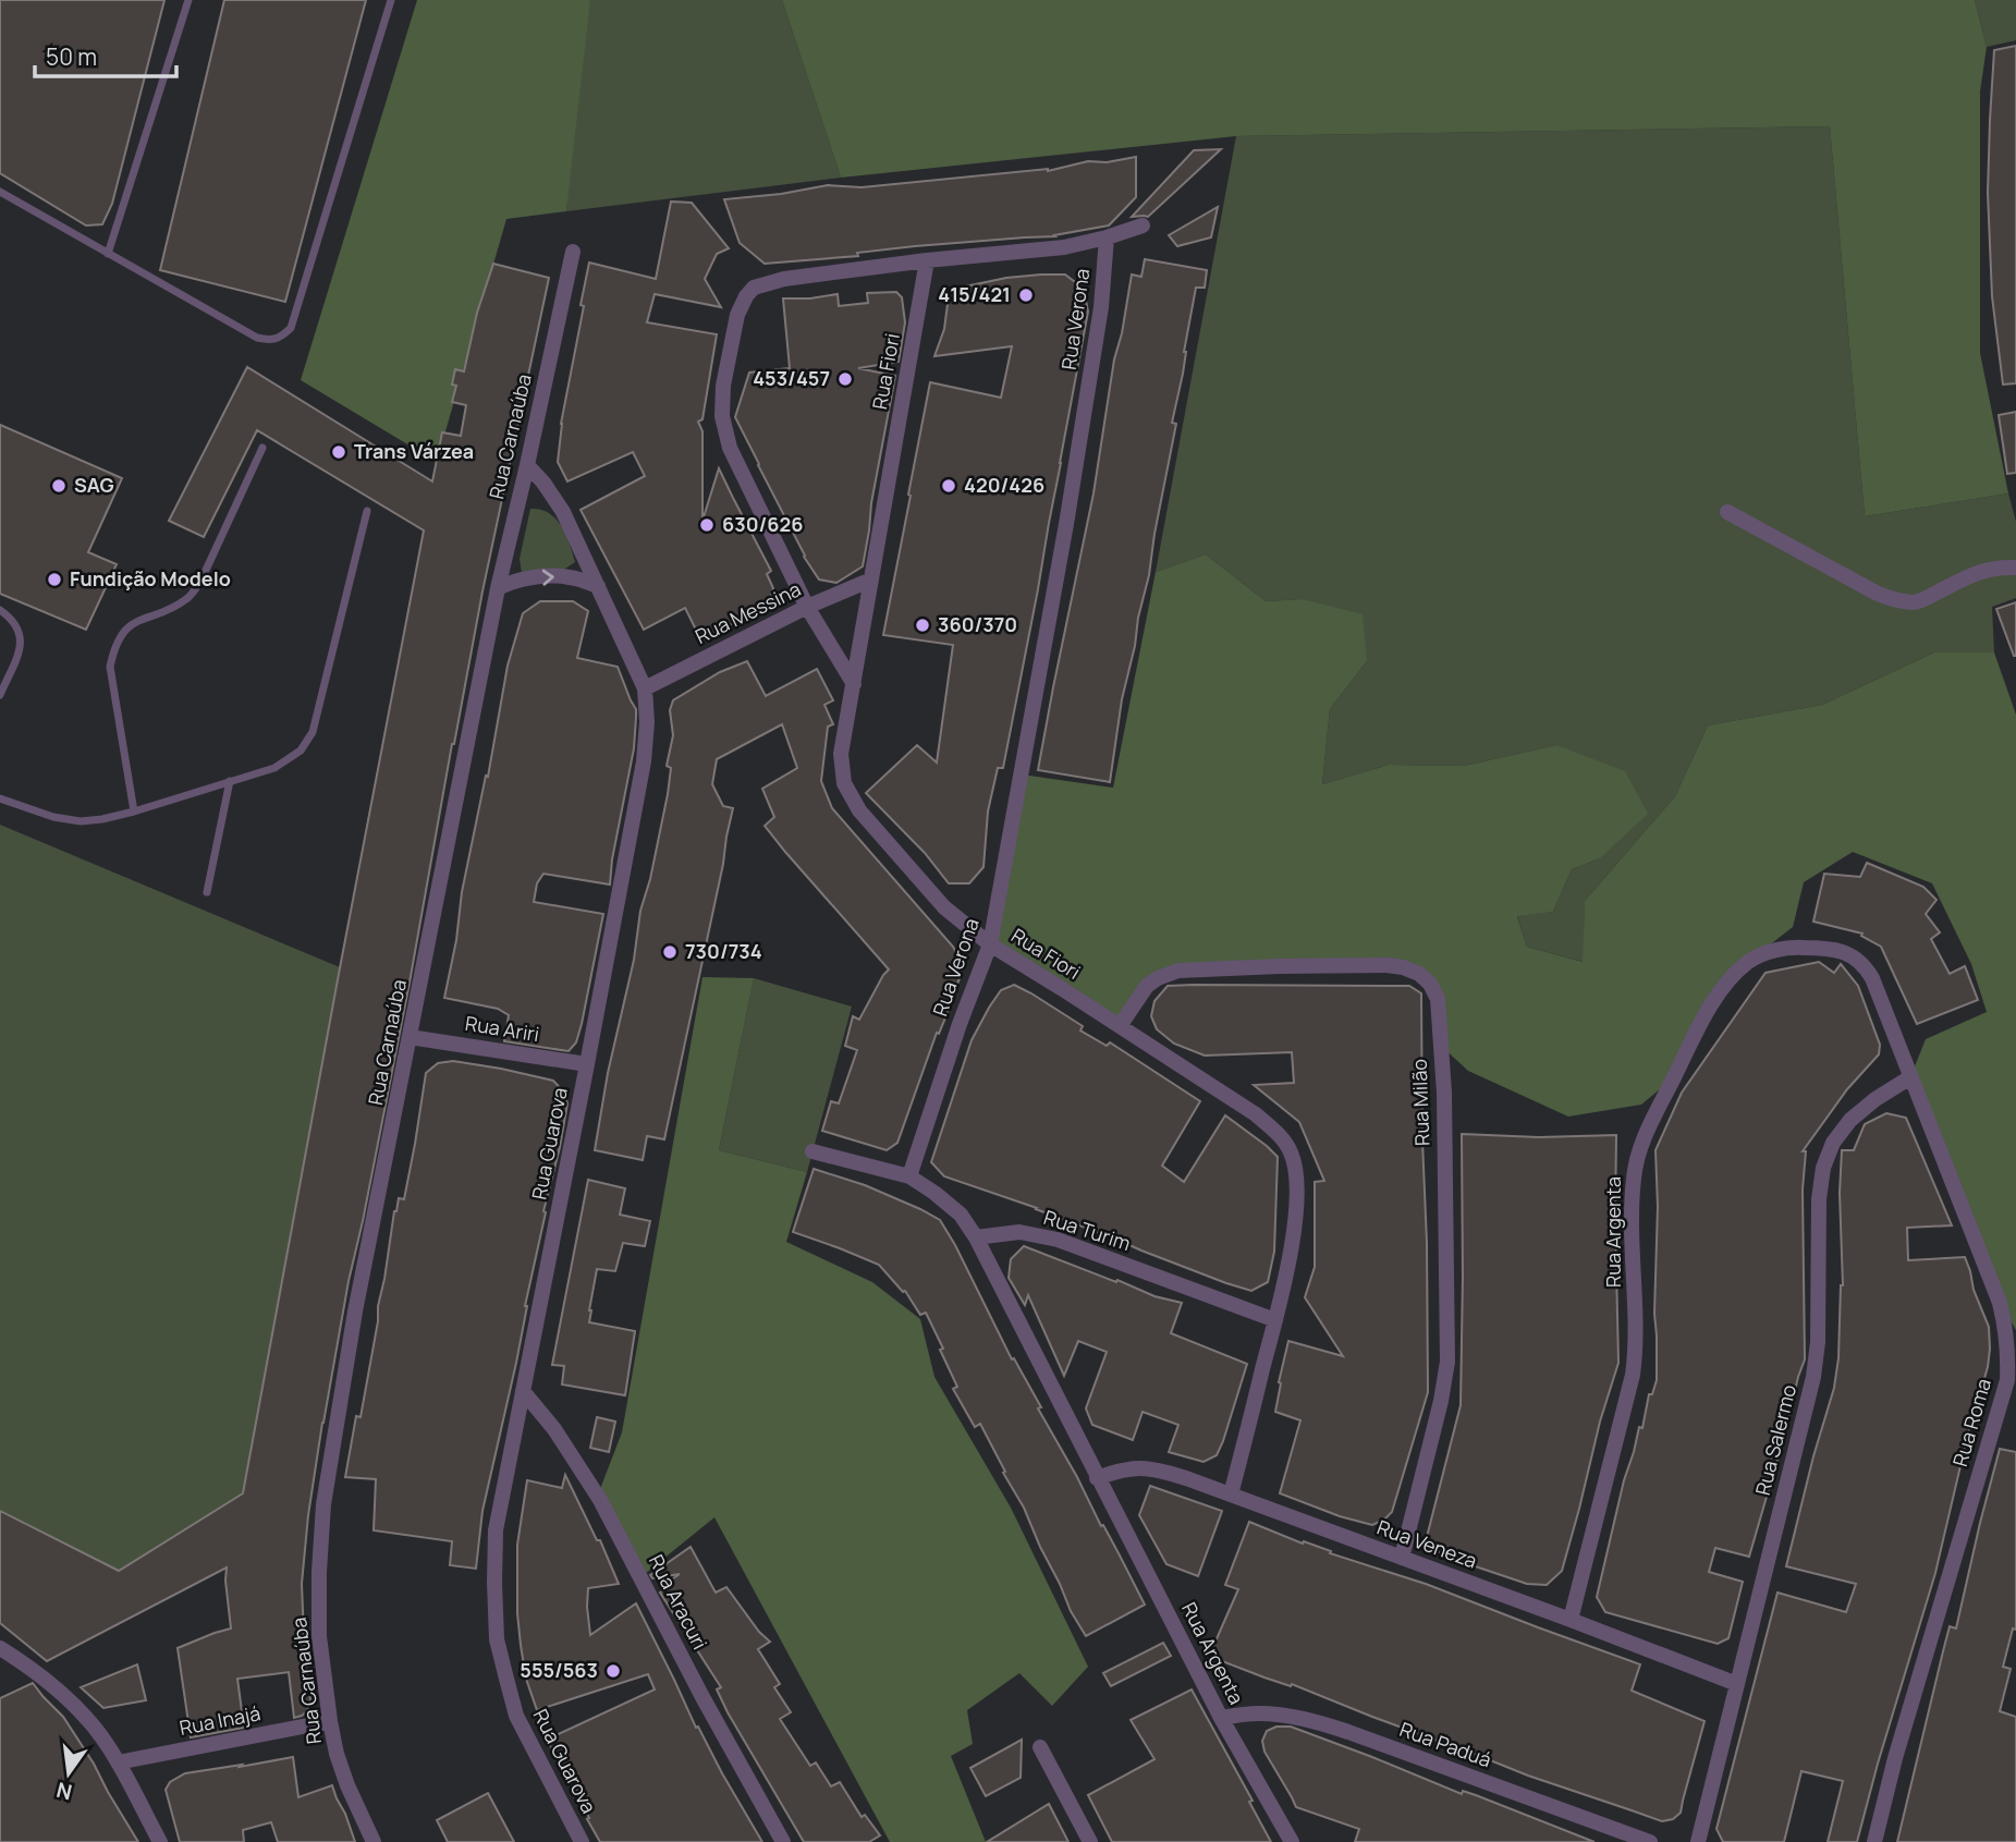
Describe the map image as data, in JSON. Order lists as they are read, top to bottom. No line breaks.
{"streets":{"street":["Rua Verona","Rua Fiori","Rua Carnaúba","Rua Messina","Rua Ariri","Rua Milão","Rua Guarova","Rua Turim","Rua Argenta","Rua Roma","Rua Salermo","Rua Veneza","Rua Aracuri","Rua Inajá","Rua Paduá"]},"crossings":[["Rua Verona","Rua Fiori"],["Rua Verona","Rua Messina"],["Rua Fiori","Rua Messina"],["Rua Fiori","Rua Milão"],["Rua Fiori","Rua Turim"],["Rua Fiori","Rua Veneza"],["Rua Carnaúba","Rua Ariri"],["Rua Carnaúba","Rua Guarova"],["Rua Carnaúba","Rua Inajá"],["Rua Messina","Rua Guarova"],["Rua Ariri","Rua Guarova"],["Rua Milão","Rua Veneza"],["Rua Guarova","Rua Aracuri"],["Rua Turim","Rua Argenta"],["Rua Argenta","Rua Roma"],["Rua Argenta","Rua Veneza"],["Rua Argenta","Rua Paduá"],["Rua Roma","Rua Salermo"],["Rua Salermo","Rua Veneza"]],"places":["415/421","453/457","Trans Várzea","SAG","420/426","630/626","Fundição Modelo","360/370","730/734","555/563"],"scale_bar":"50 m","north":"bottom"}
